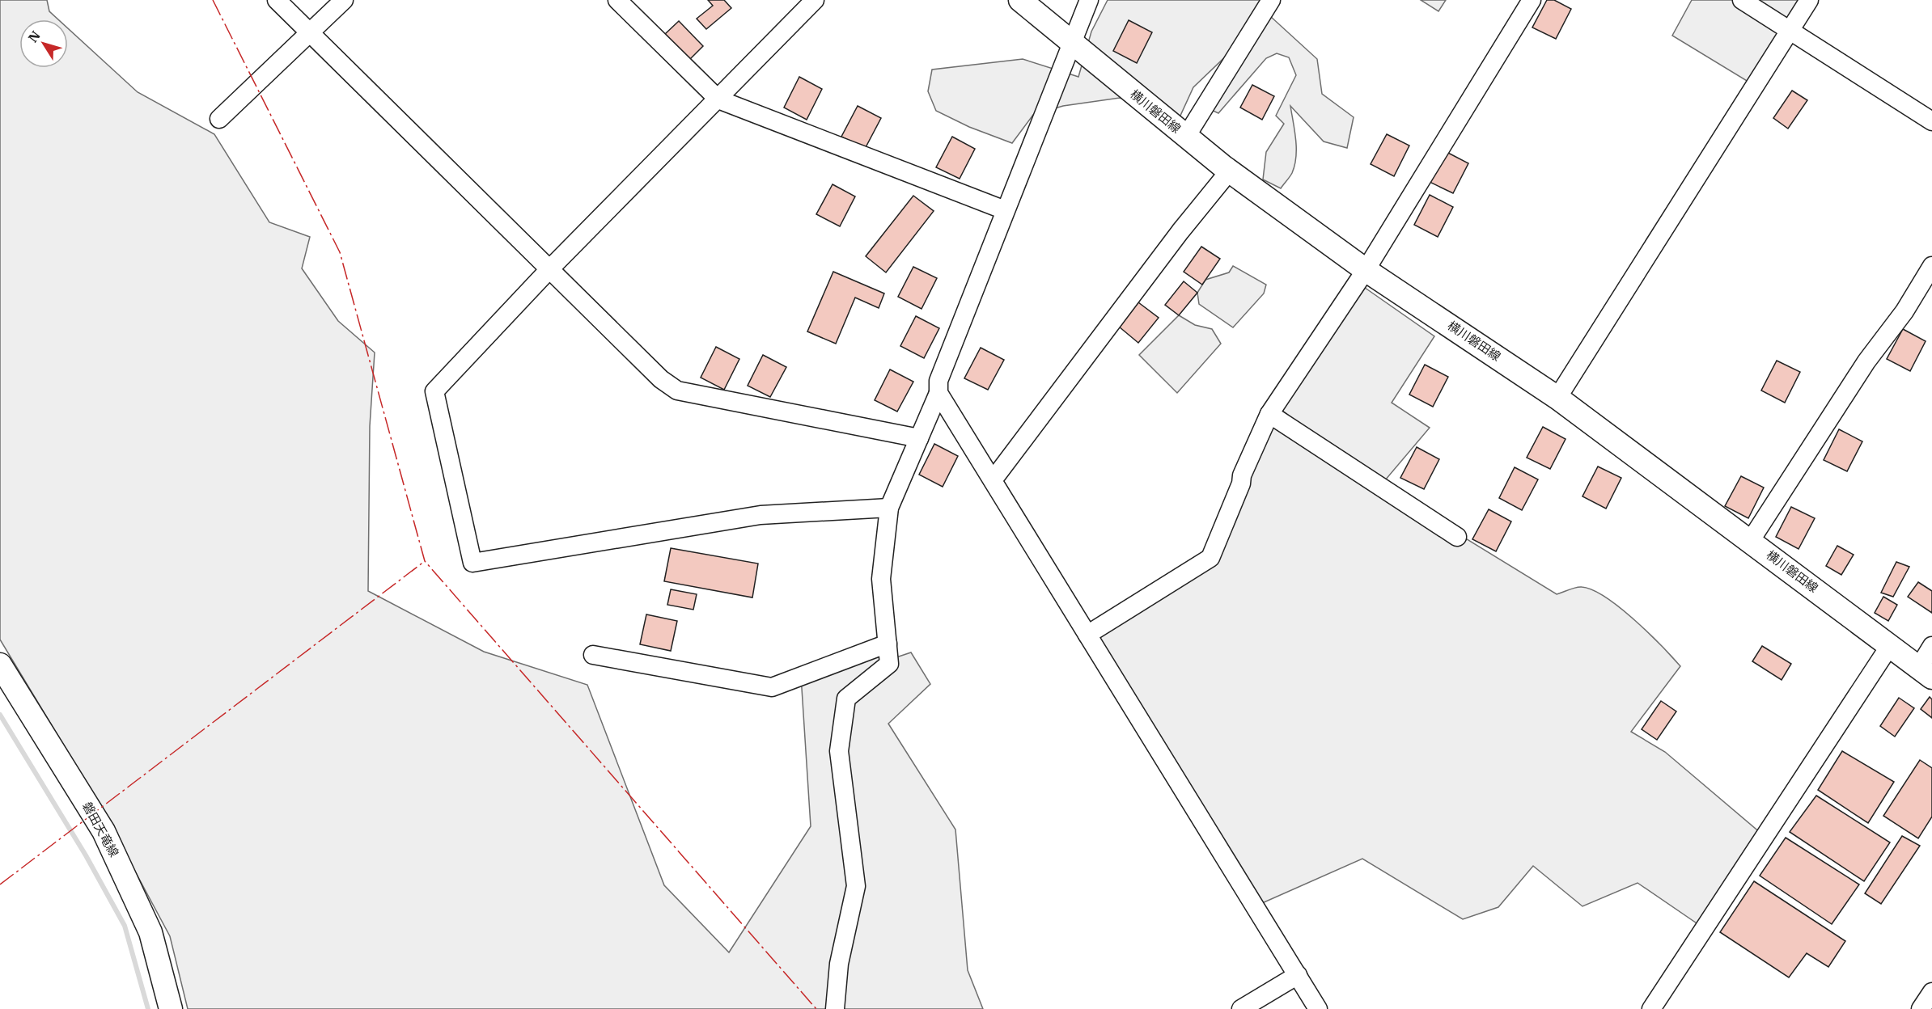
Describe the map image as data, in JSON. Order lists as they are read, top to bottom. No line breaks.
{"streets":{"main road":["横川磐田線","磐田天竜線"]},"north":"top left"}
